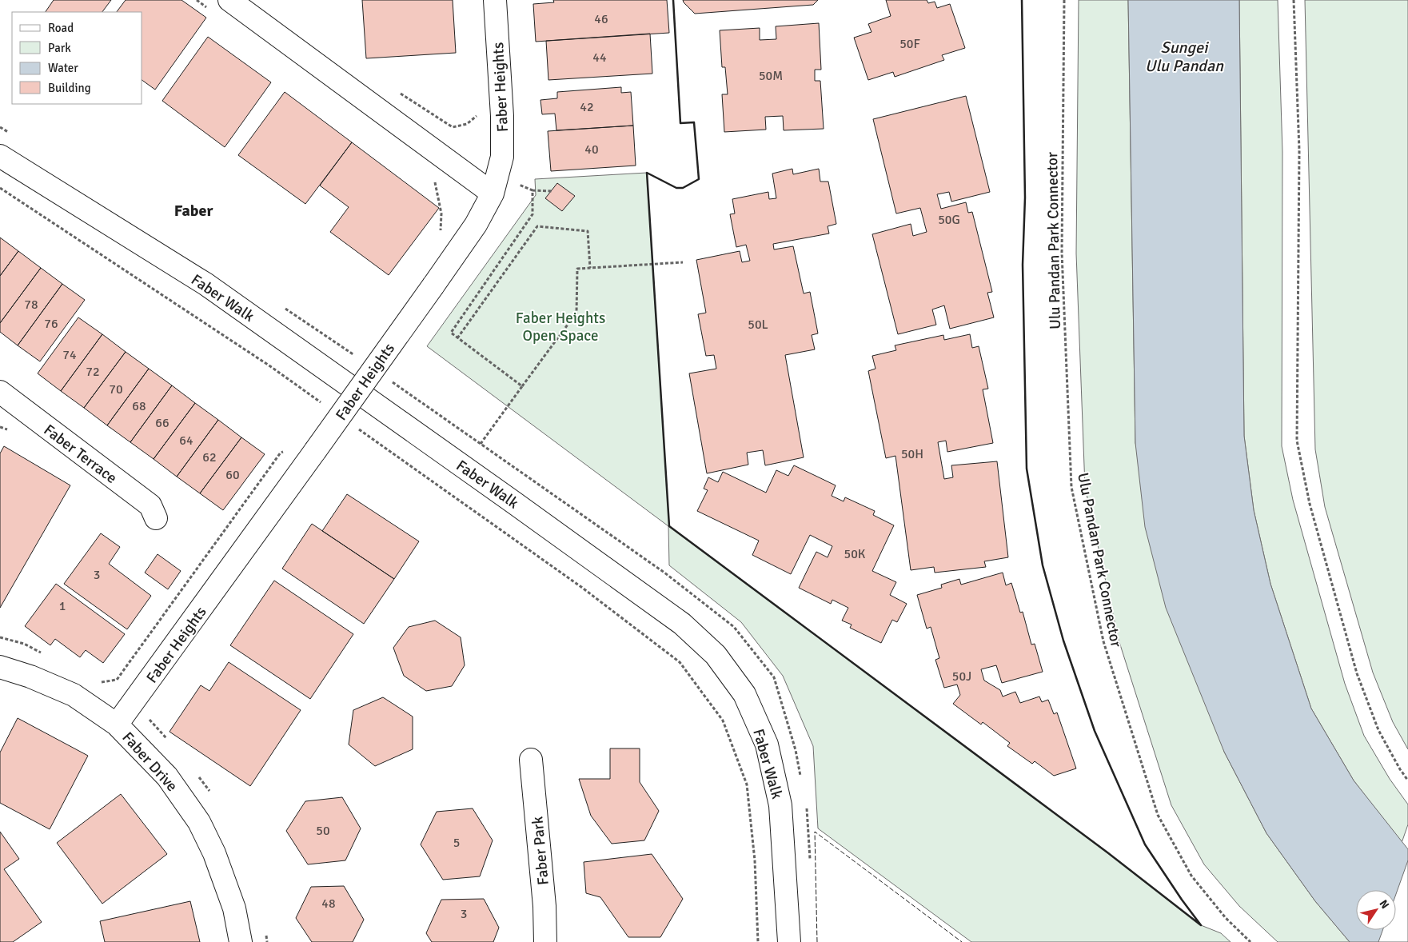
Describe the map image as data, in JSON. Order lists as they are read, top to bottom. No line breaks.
{"streets":{"street":["Faber Heights","Faber Walk","Faber Terrace","Faber Drive","Faber Park"],"path":["Ulu Pandan Park Connector"]},"crossings":[["Faber Heights","Faber Drive"]],"districts":["Faber"],"water":["Sungei Ulu Pandan"],"parks":["Faber Heights Open Space"],"house_numbers":["46","50F","44","50M","42","40","50G","78","76","50L","74","72","70","68","66","64","50H","62","60","50K","3","1","50J","50","5","48","3"],"legend":["Road","Park","Water","Building"],"north":"top right"}
